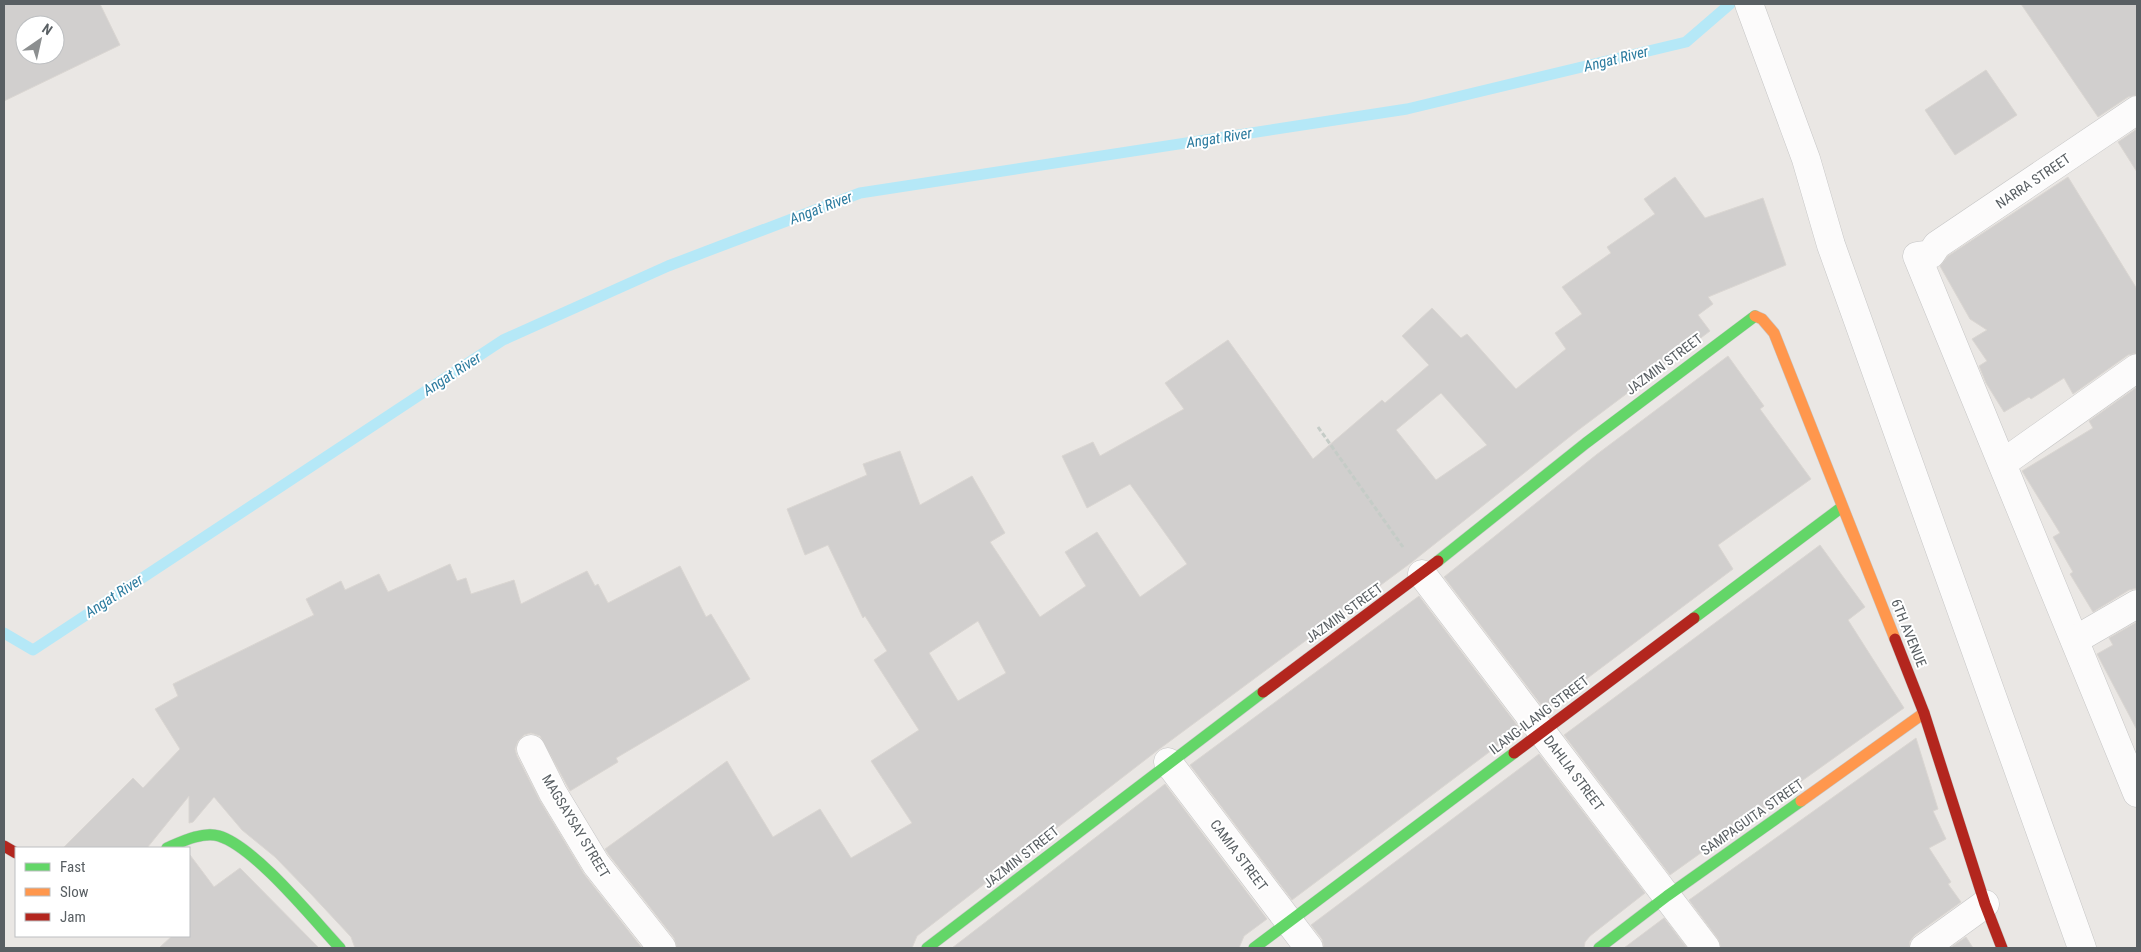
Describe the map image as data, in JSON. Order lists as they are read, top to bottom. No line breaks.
{"streets":{"street":["NARRA STREET","JAZMIN STREET","6TH AVENUE","ILANG-ILANG STREET","DAHLIA STREET","SAMPAGUITA STREET","MAGSAYSAY STREET","CAMIA STREET"]},"crossings":[["JAZMIN STREET","6TH AVENUE"],["JAZMIN STREET","DAHLIA STREET"],["JAZMIN STREET","CAMIA STREET"],["6TH AVENUE","ILANG-ILANG STREET"],["6TH AVENUE","SAMPAGUITA STREET"],["ILANG-ILANG STREET","DAHLIA STREET"],["ILANG-ILANG STREET","CAMIA STREET"],["DAHLIA STREET","SAMPAGUITA STREET"]],"water":["Angat River"],"legend":["Fast","Slow","Jam"],"north":"top right"}
